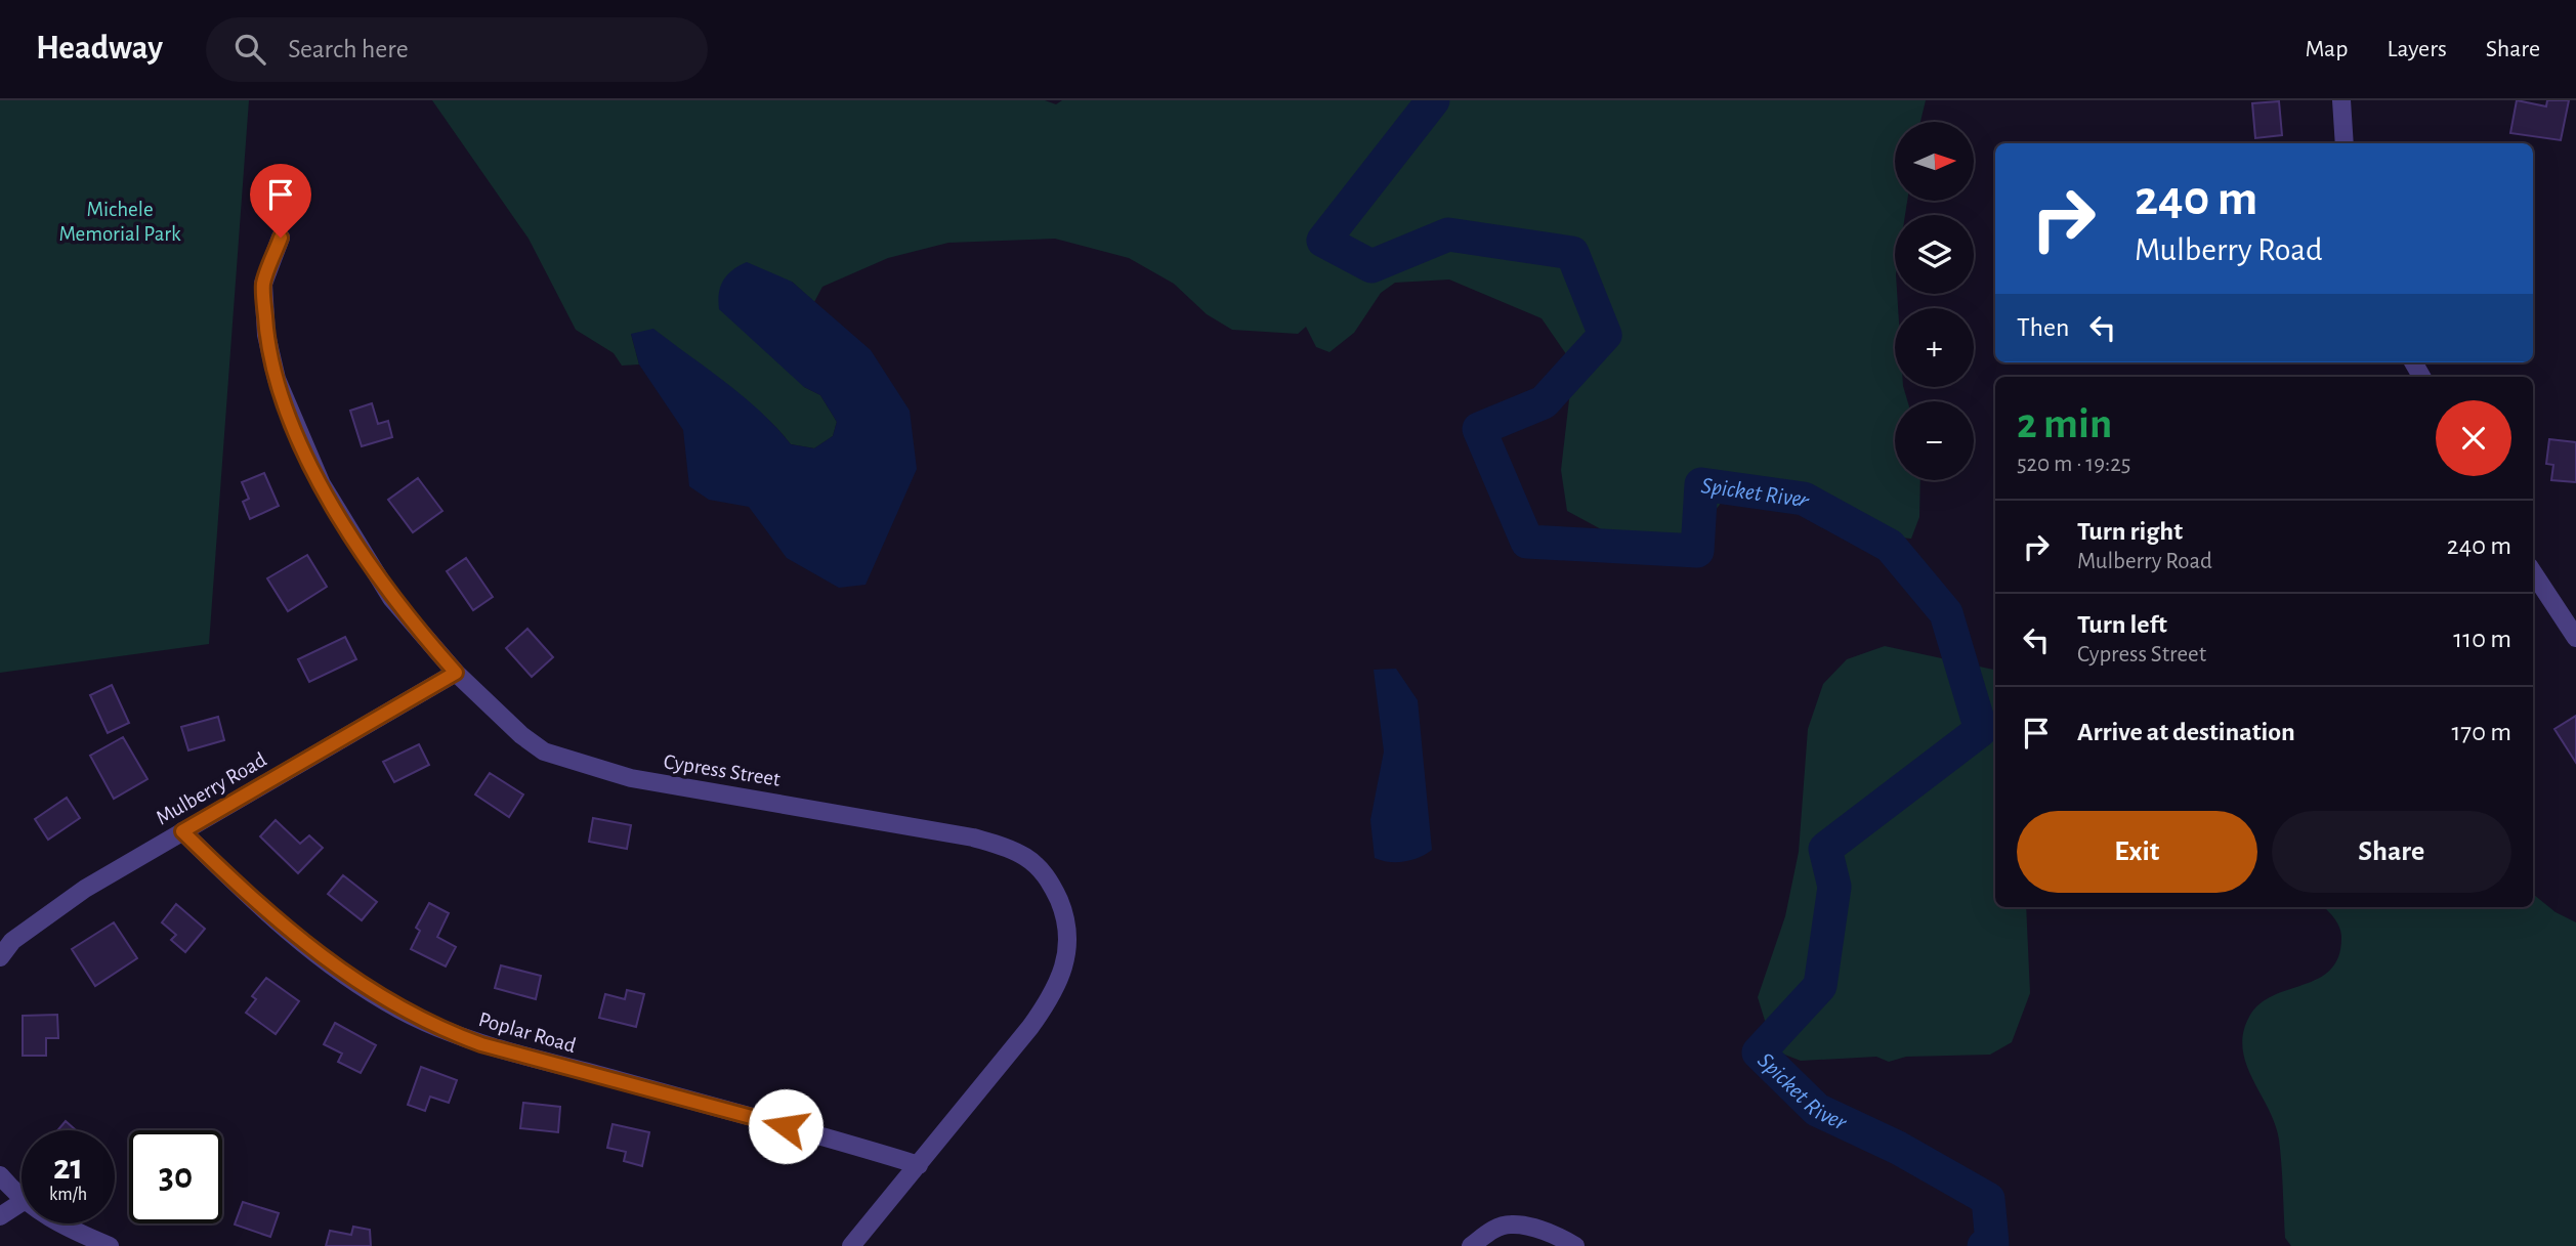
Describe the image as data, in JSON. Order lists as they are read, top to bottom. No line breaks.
{"streets":{"street":["Cypress Street","Mulberry Road","Poplar Road"]},"crossings":[["Cypress Street","Mulberry Road"],["Cypress Street","Poplar Road"],["Mulberry Road","Poplar Road"]],"water":["Spicket River"],"parks":["Michele Memorial Park"],"north":"right","page":{"header":"Headway","search":"Search here","nav":["Map","Layers","Share"],"map_buttons":["+","−"],"turn":["240 m","Mulberry Road"],"then":"Then","heading":["2 min","520 m · 19:25"],"list":[{"name":"Turn right","note":"Mulberry Road","value":"240 m"},{"name":"Turn left","note":"Cypress Street","value":"110 m"},{"name":"Arrive at destination","value":"170 m"}],"buttons":["Exit","Share"],"speed":"21 km/h","limit":"30"}}
